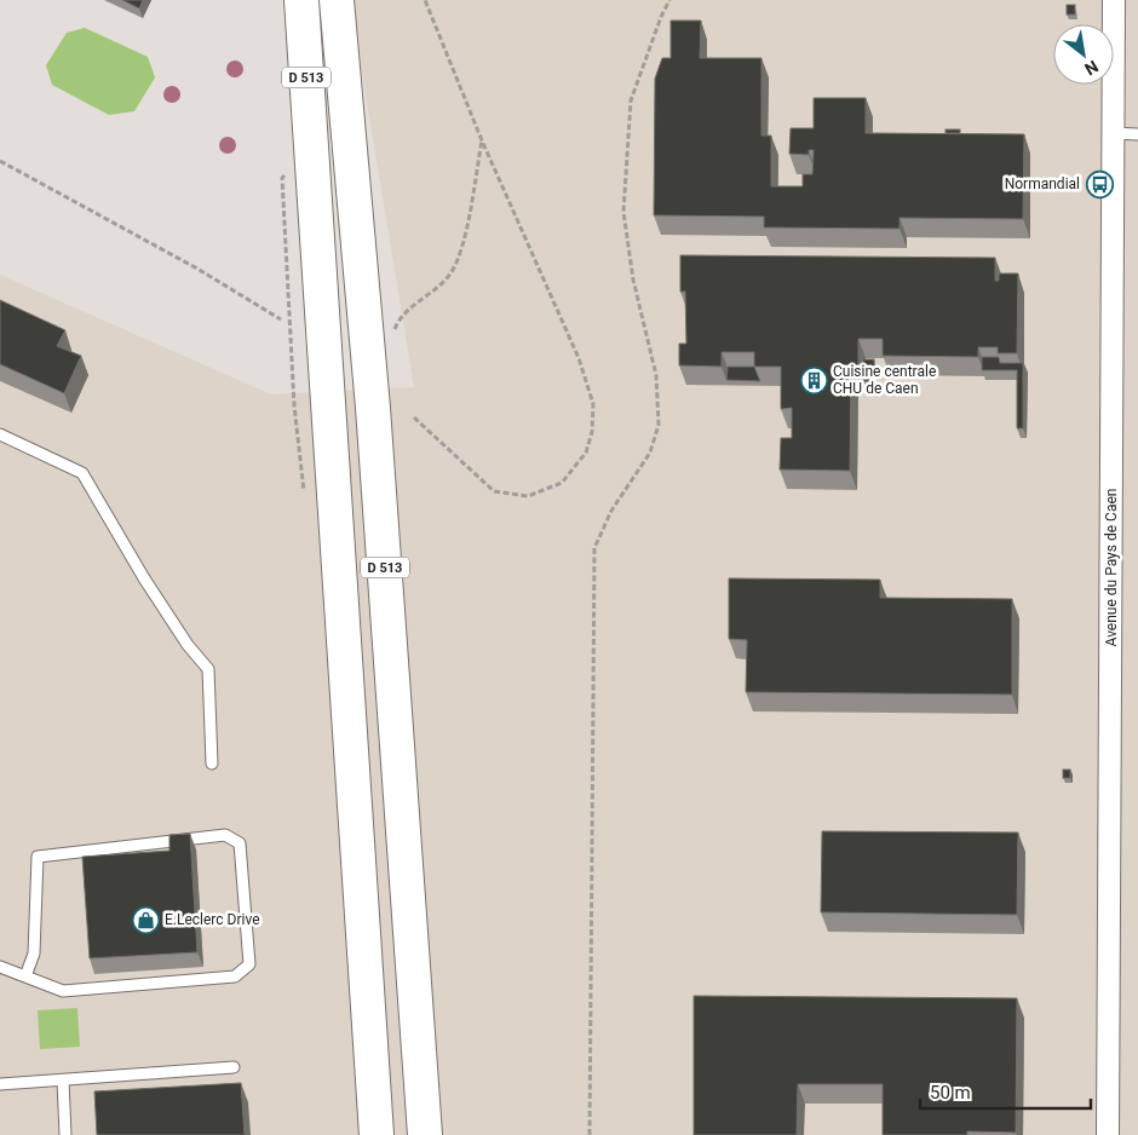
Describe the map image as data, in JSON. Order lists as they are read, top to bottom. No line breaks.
{"streets":{"main road":["D 513"],"street":["Avenue du Pays de Caen"]},"places":{"bus stop":["Normandial"],"building":["Cuisine centrale CHU de Caen"],"shop":["E.Leclerc Drive"]},"scale_bar":"50 m","north":"bottom right"}
